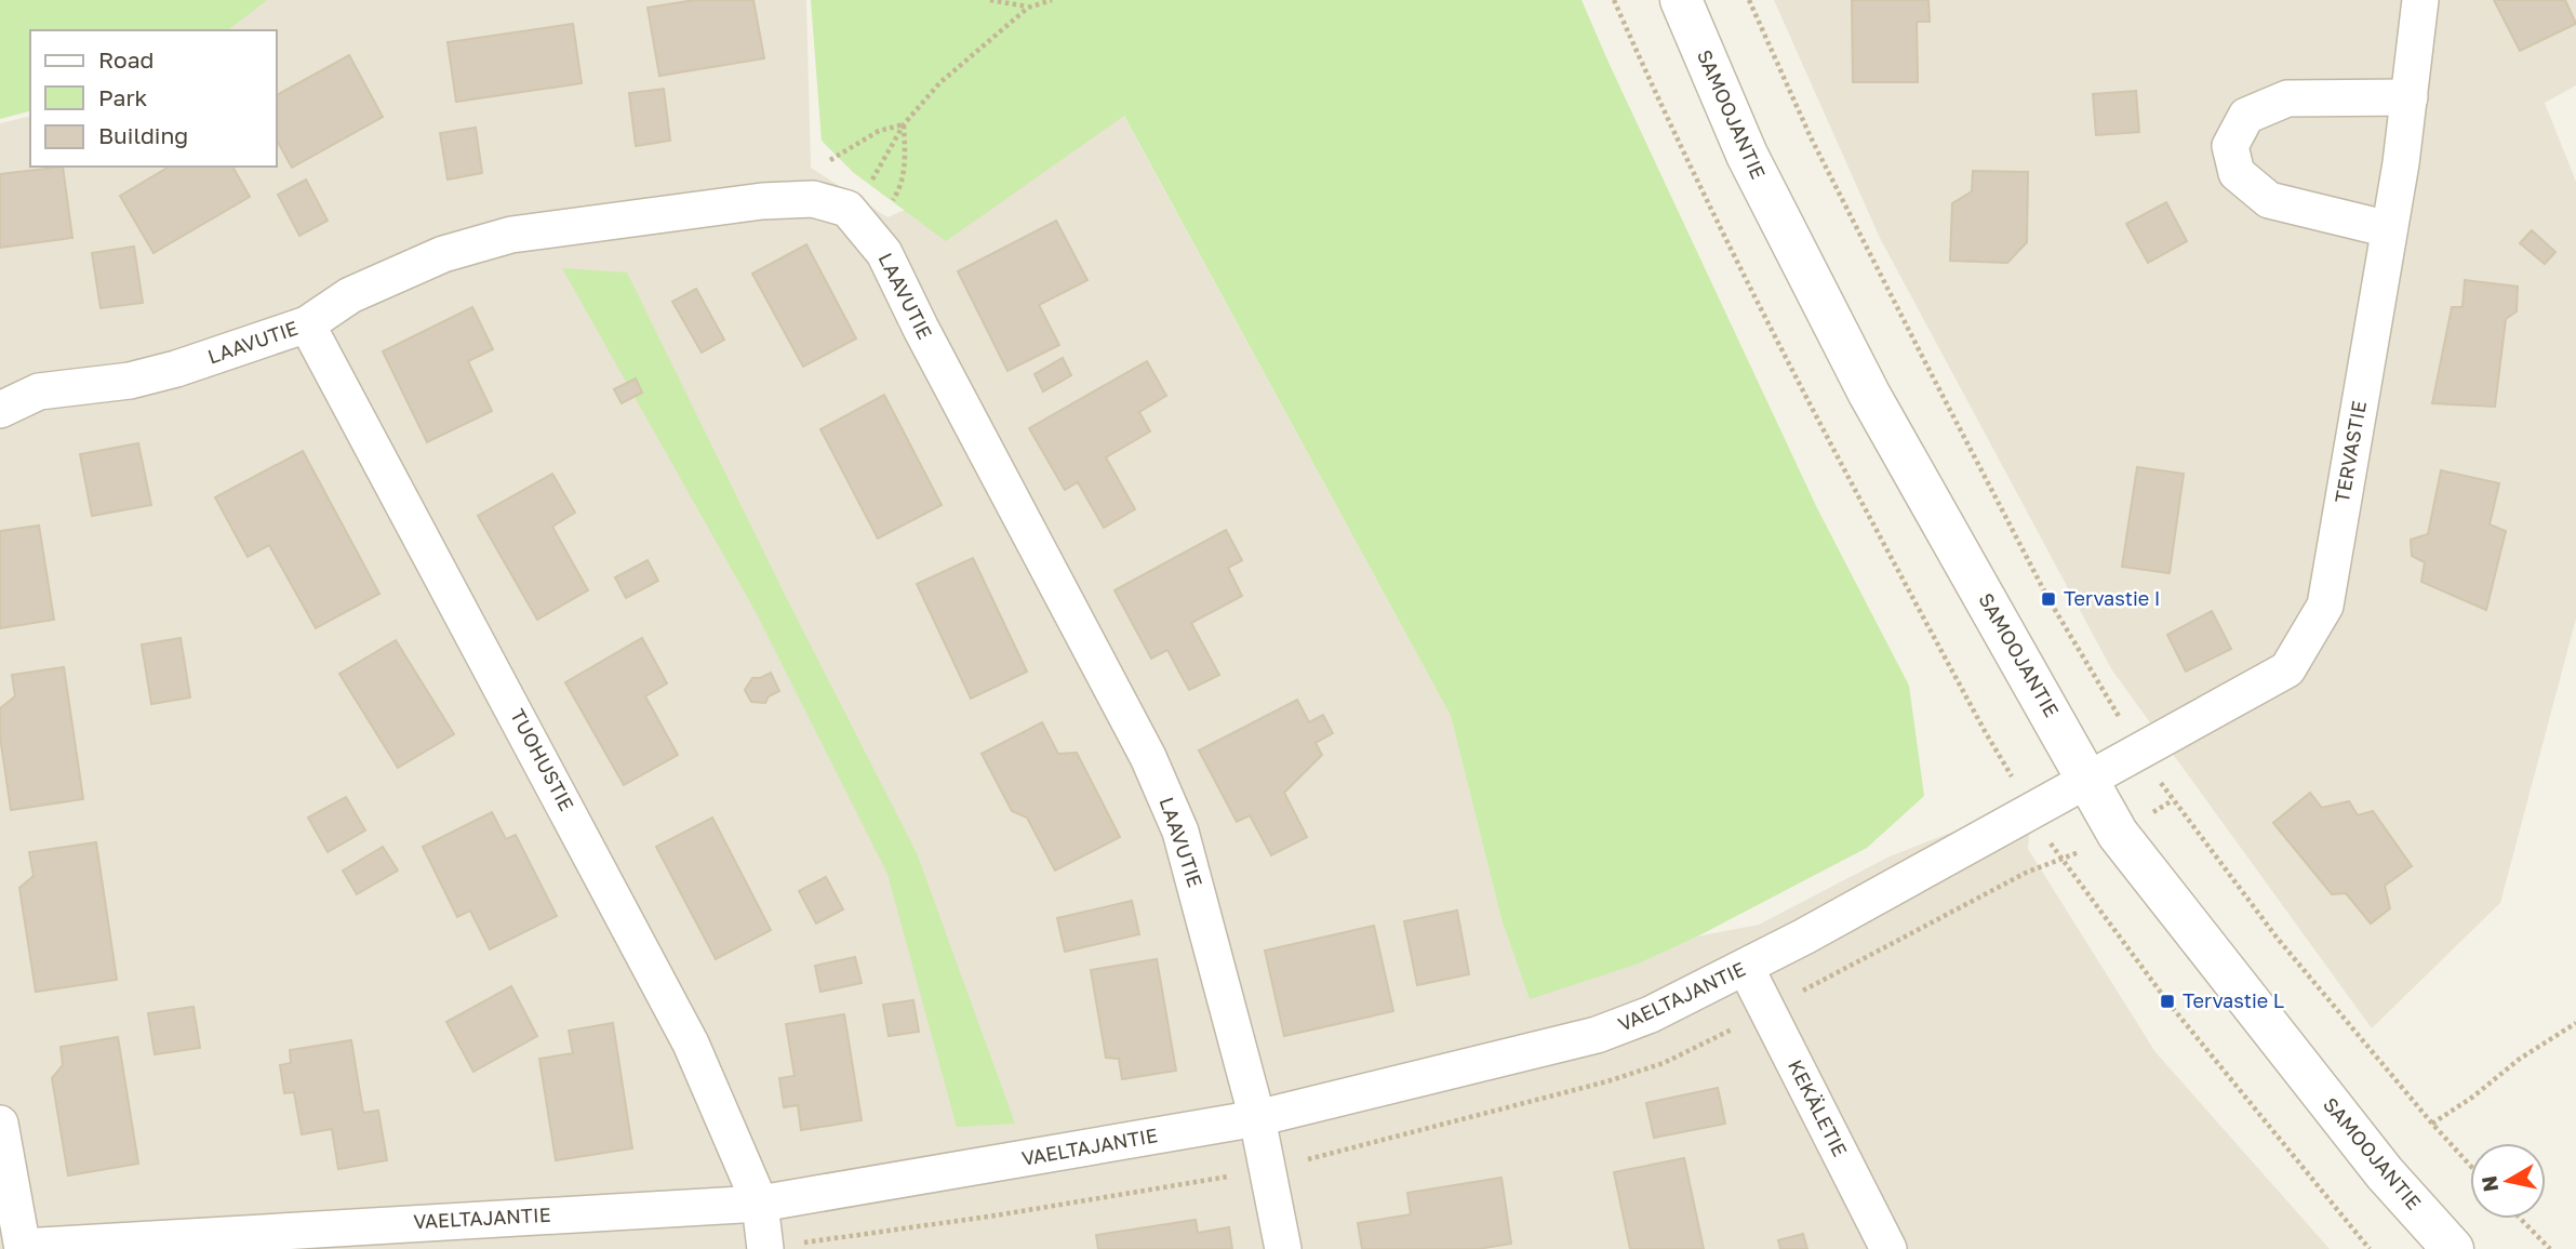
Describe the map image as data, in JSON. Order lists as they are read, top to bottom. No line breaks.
{"streets":{"street":["SAMOOJANTIE","LAAVUTIE","TERVASTIE","TUOHUSTIE","VAELTAJANTIE","KEKÄLETIE"]},"crossings":[["SAMOOJANTIE","TERVASTIE"],["SAMOOJANTIE","VAELTAJANTIE"],["LAAVUTIE","TUOHUSTIE"],["LAAVUTIE","VAELTAJANTIE"],["TERVASTIE","VAELTAJANTIE"],["TUOHUSTIE","VAELTAJANTIE"],["VAELTAJANTIE","KEKÄLETIE"]],"places":{"transit":["Tervastie I","Tervastie L"]},"legend":["Road","Park","Building"],"north":"left"}
